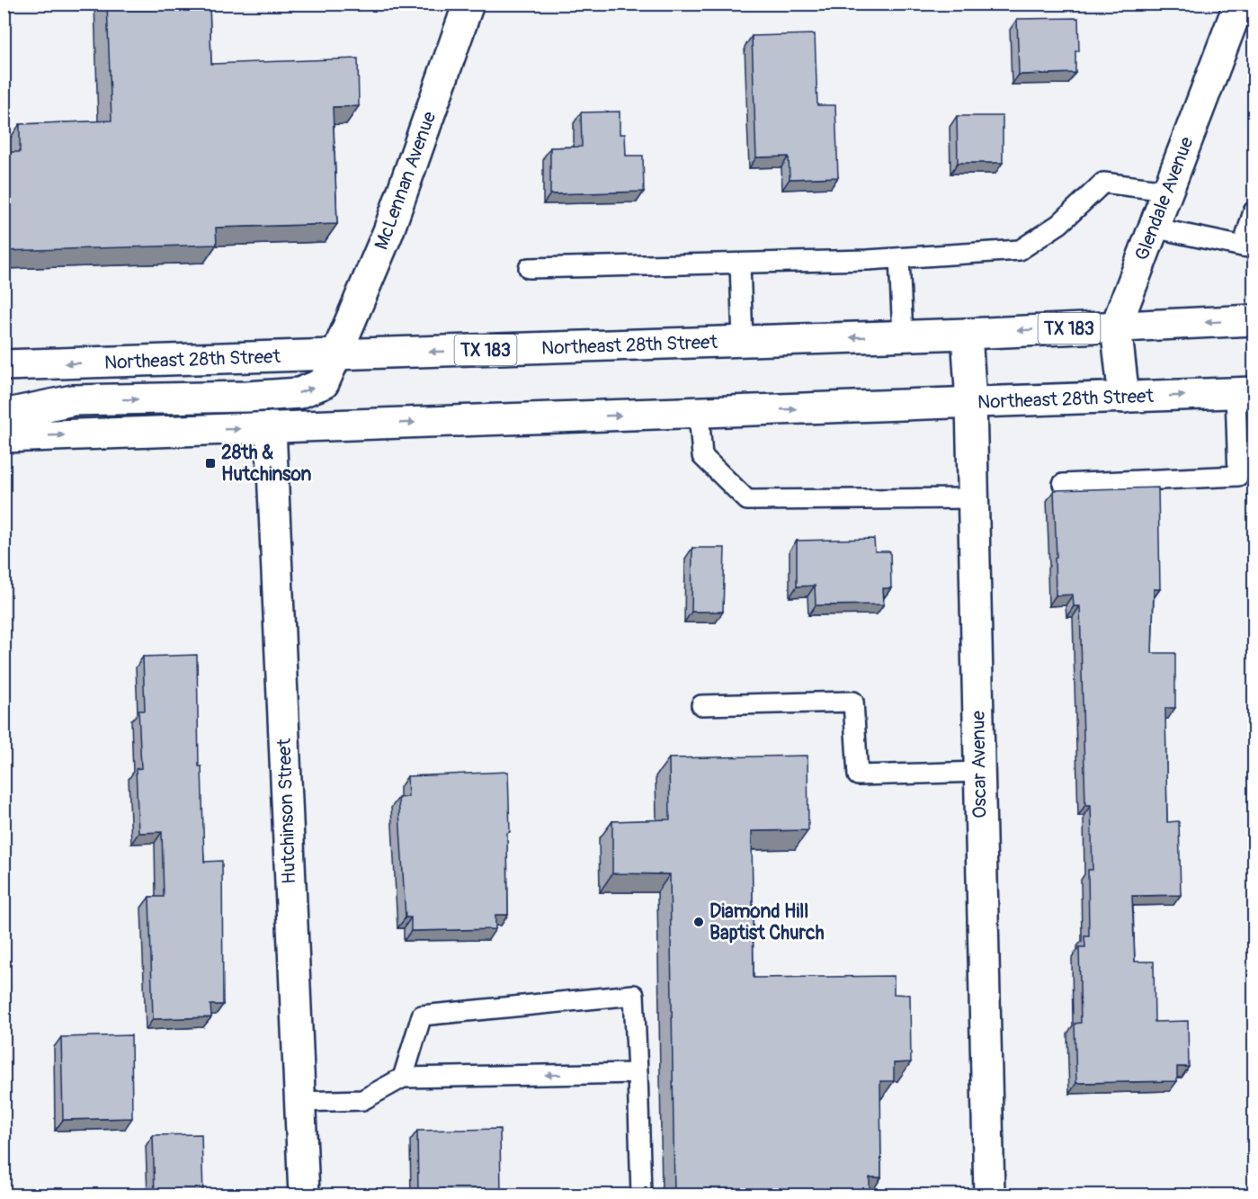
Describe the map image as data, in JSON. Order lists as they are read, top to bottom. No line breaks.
{"streets":{"main road":["McLennan Avenue","Glendale Avenue","TX 183","Northeast 28th Street","Oscar Avenue","Hutchinson Street"]},"crossings":[["McLennan Avenue","Northeast 28th Street"],["Glendale Avenue","Northeast 28th Street"],["Northeast 28th Street","Oscar Avenue"],["Northeast 28th Street","Hutchinson Street"]],"one_way":["McLennan Avenue"],"places":{"transit":["28th & Hutchinson"],"other":["Diamond Hill Baptist Church"]}}
